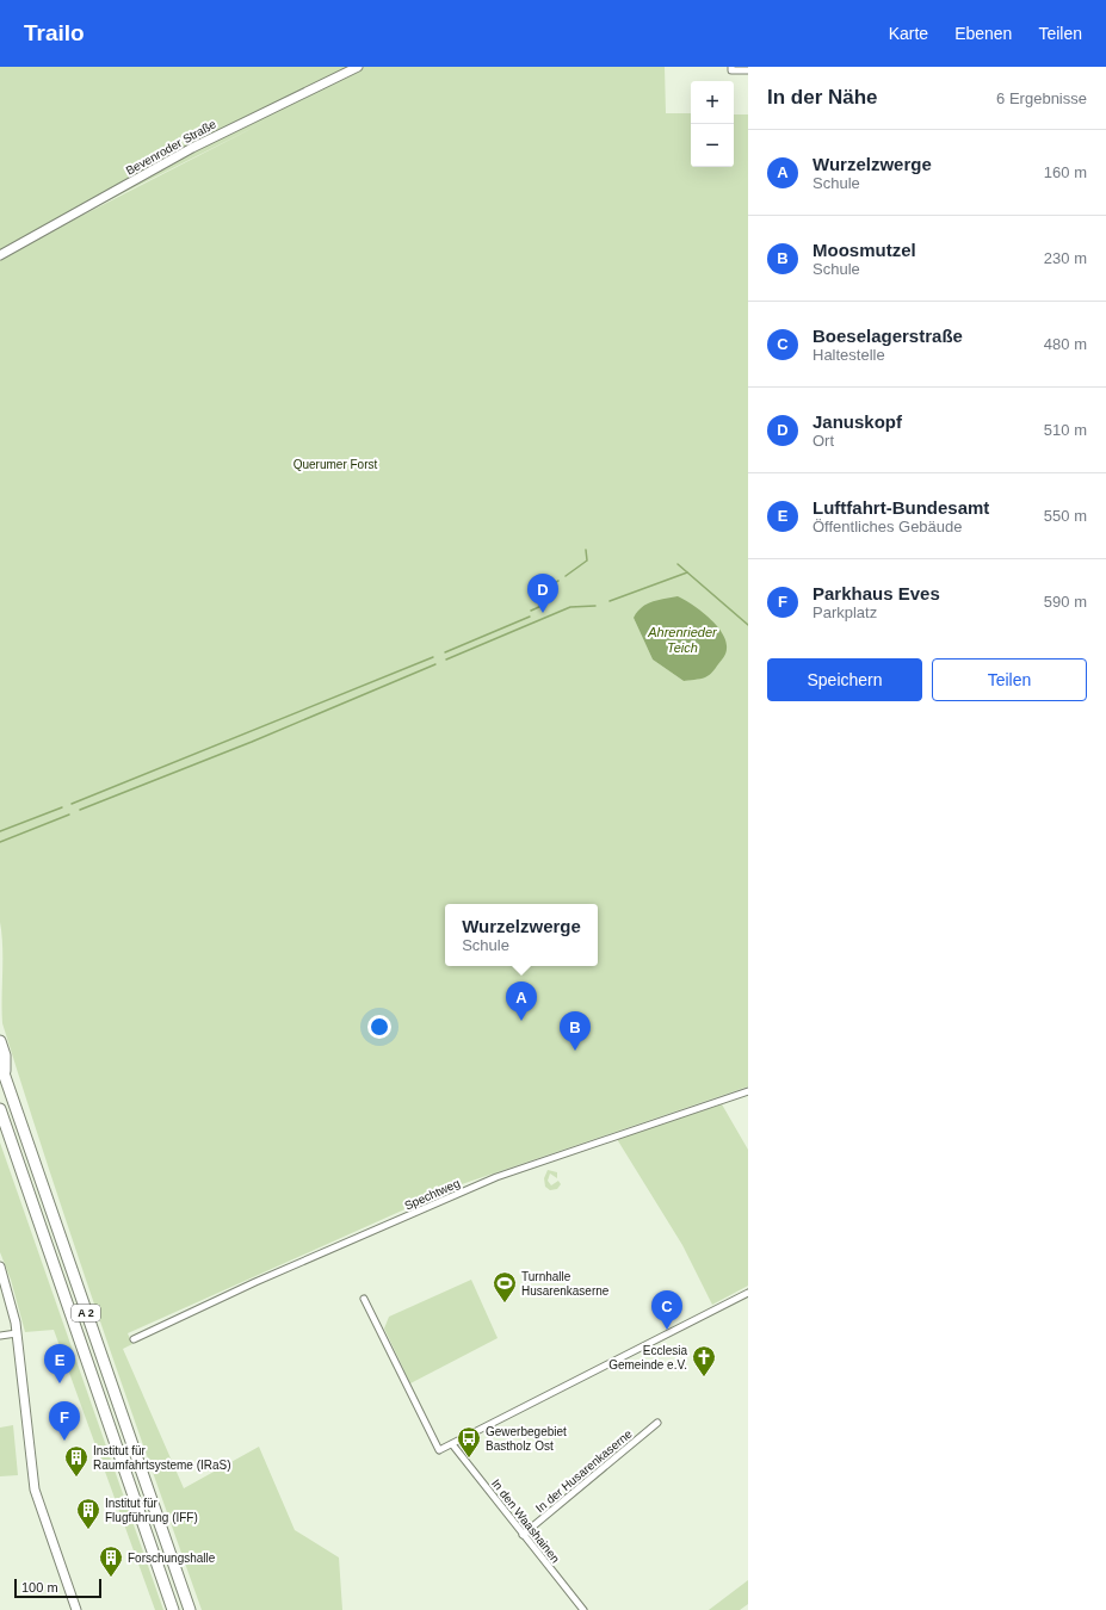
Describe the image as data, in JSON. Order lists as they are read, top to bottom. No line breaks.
{"streets":{"highway":["A 2"],"main road":["Bevenroder Straße"],"street":["Spechtweg","In der Husarenkaserne","In den Waashainen"]},"crossings":[["In der Husarenkaserne","In den Waashainen"]],"water":["Ahrenrieder Teich"],"parks":["Querumer Forst"],"places":{"sports":["Turnhalle Husarenkaserne"],"church":["Ecclesia Gemeinde e.V."],"bus stop":["Gewerbegebiet Bastholz Ost"],"building":["Institut für Raumfahrtsysteme (IRaS)","Institut für Flugführung (IFF)","Forschungshalle"]},"scale_bar":"100 m","page":{"header":"Trailo","nav":["Karte","Ebenen","Teilen"],"heading":["In der Nähe","6 Ergebnisse"],"map_buttons":["+","−"],"list":[{"mark":"A","name":"Wurzelzwerge","note":"Schule","value":"160 m"},{"mark":"B","name":"Moosmutzel","note":"Schule","value":"230 m"},{"mark":"C","name":"Boeselagerstraße","note":"Haltestelle","value":"480 m"},{"mark":"D","name":"Januskopf","note":"Ort","value":"510 m"},{"mark":"E","name":"Luftfahrt-Bundesamt","note":"Öffentliches Gebäude","value":"550 m"},{"mark":"F","name":"Parkhaus Eves","note":"Parkplatz","value":"590 m"}],"pins":["D","A","B","C","E","F"],"buttons":["Speichern","Teilen"],"popup":["Wurzelzwerge","Schule"],"scale":"100 m"}}
